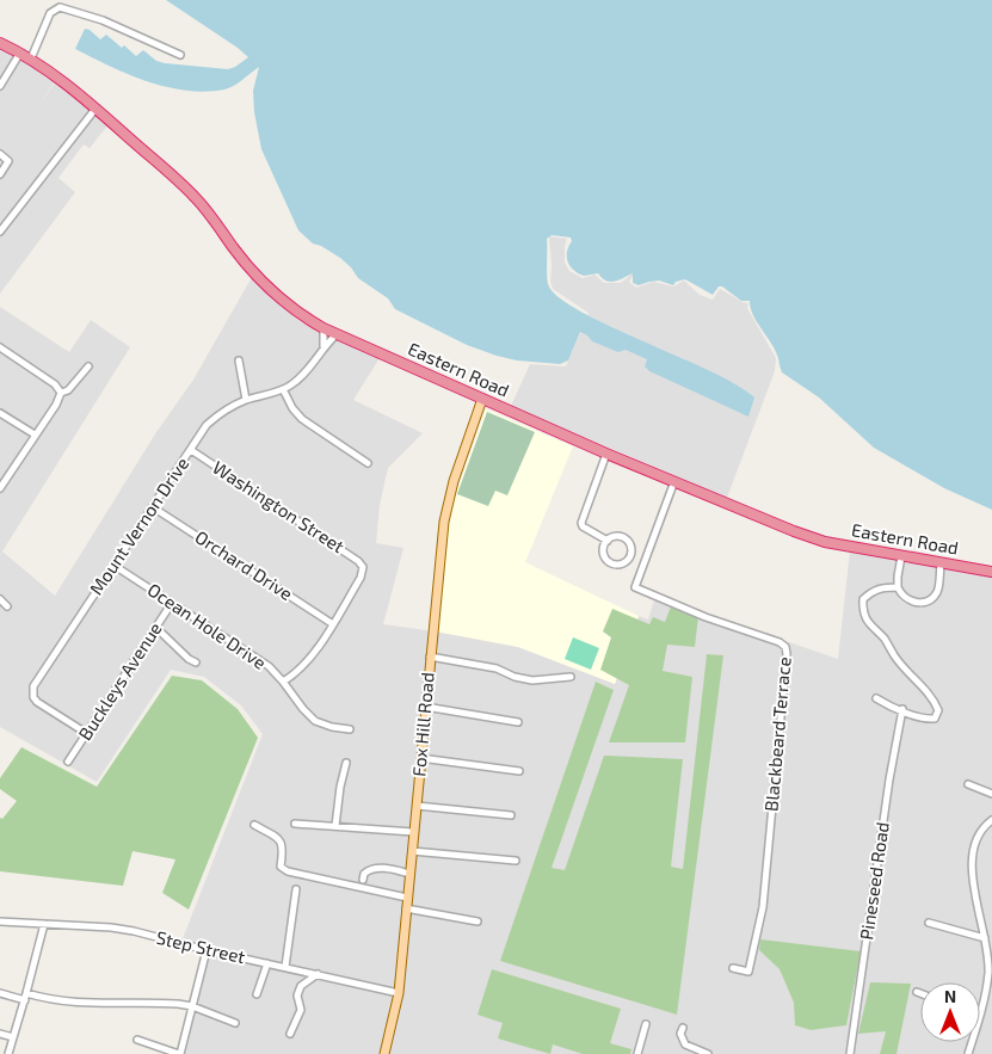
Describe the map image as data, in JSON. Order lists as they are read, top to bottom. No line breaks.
{"streets":{"highway":["Eastern Road"],"main road":["Fox Hill Road"],"street":["Washington Street","Mount Vernon Drive","Orchard Drive","Ocean Hole Drive","Buckleys Avenue","Blackbeard Terrace","Pineseed Road","Step Street"]},"crossings":[["Eastern Road","Mount Vernon Drive"],["Eastern Road","Fox Hill Road"],["Eastern Road","Blackbeard Terrace"],["Washington Street","Mount Vernon Drive"],["Washington Street","Orchard Drive"],["Mount Vernon Drive","Orchard Drive"],["Mount Vernon Drive","Ocean Hole Drive"],["Mount Vernon Drive","Buckleys Avenue"],["Ocean Hole Drive","Buckleys Avenue"],["Fox Hill Road","Step Street"]],"north":"top"}
